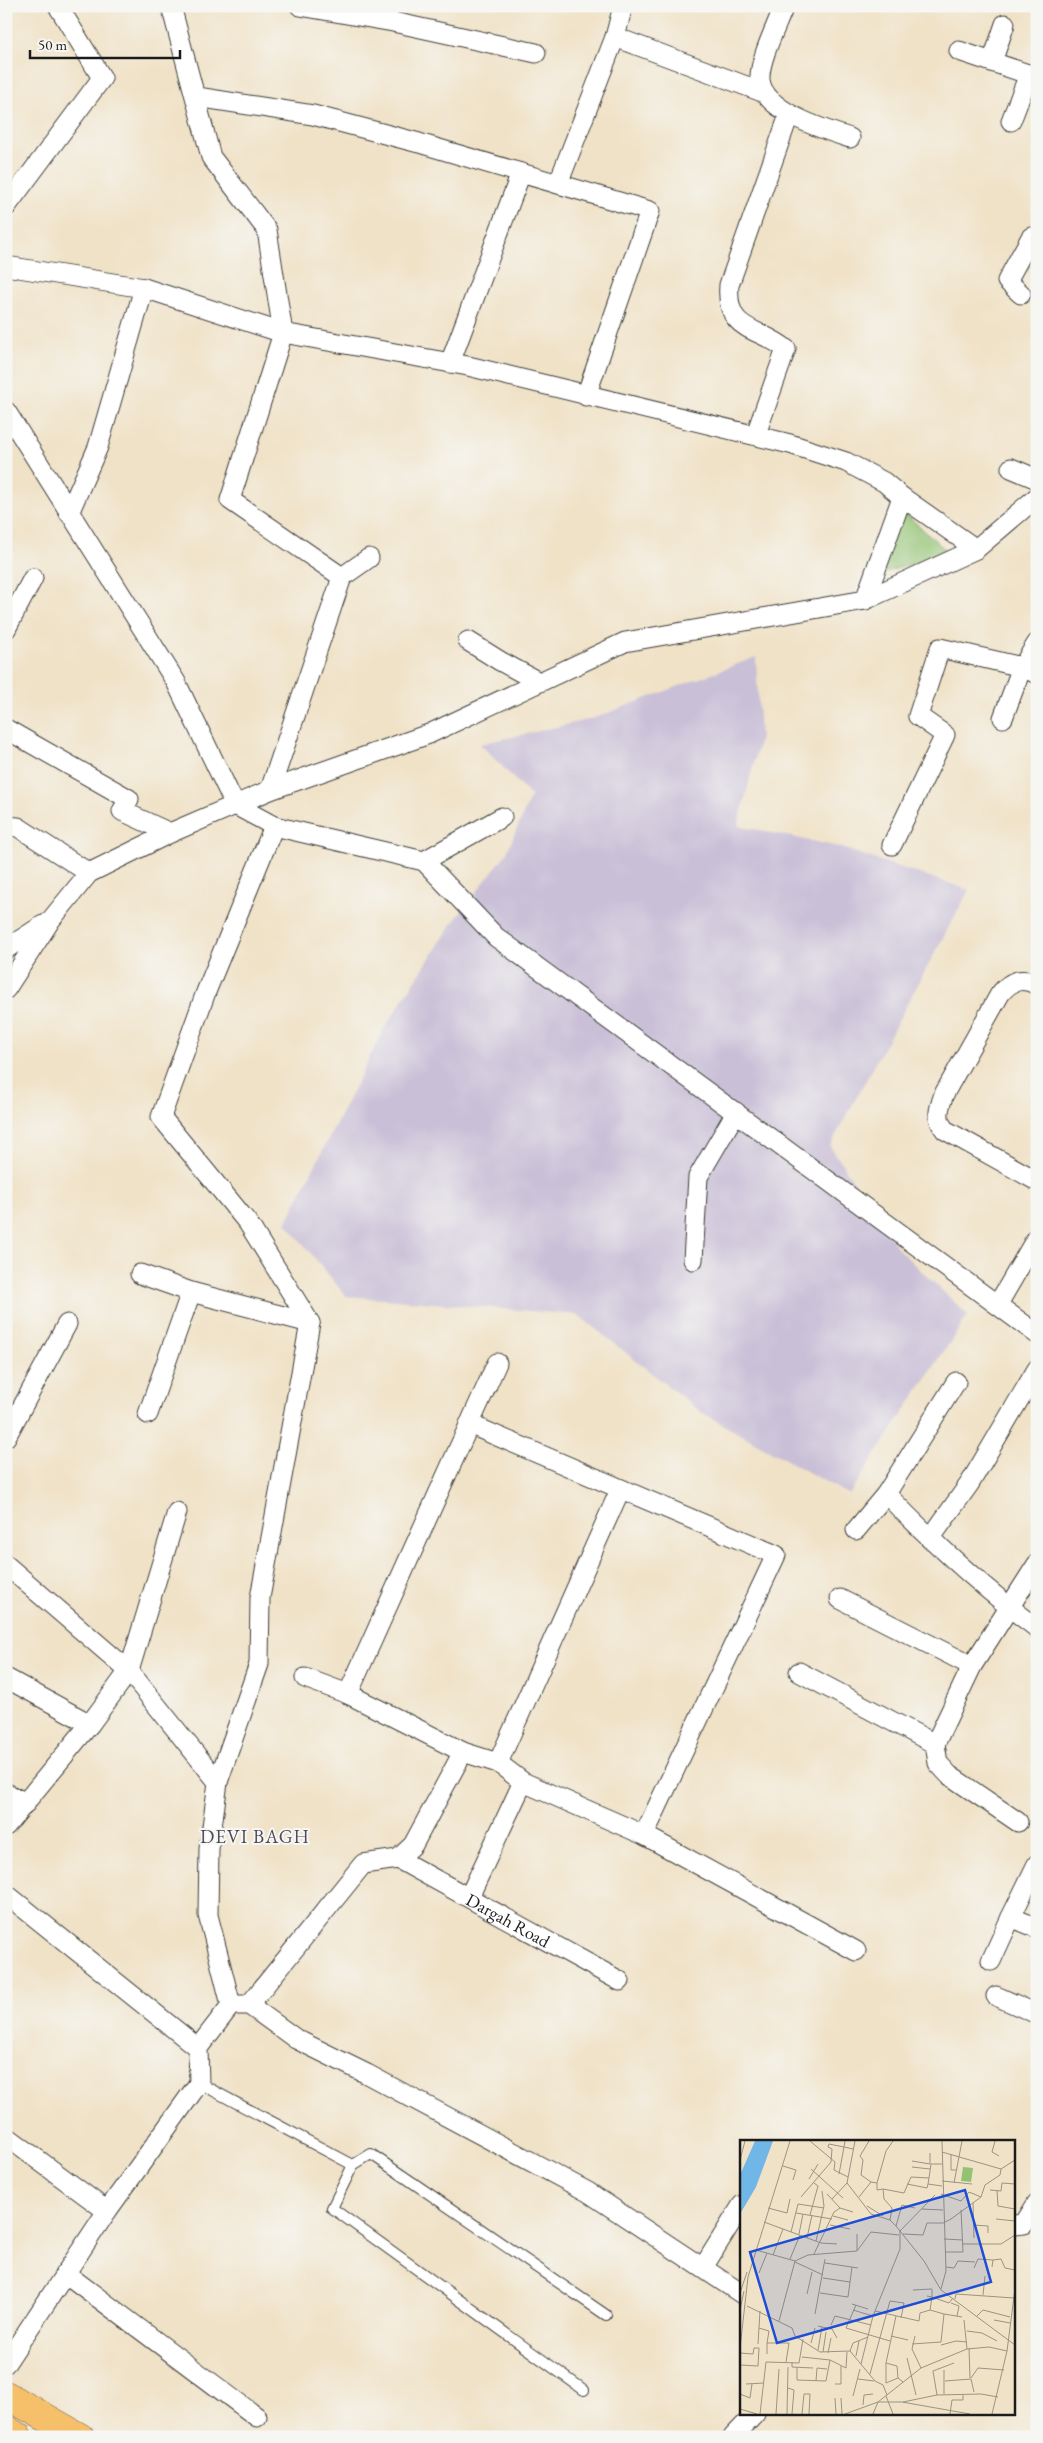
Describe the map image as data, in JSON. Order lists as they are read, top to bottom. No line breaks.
{"streets":{"street":["Dargah Road"]},"districts":["DEVI BAGH"],"scale_bar":"50 m"}
